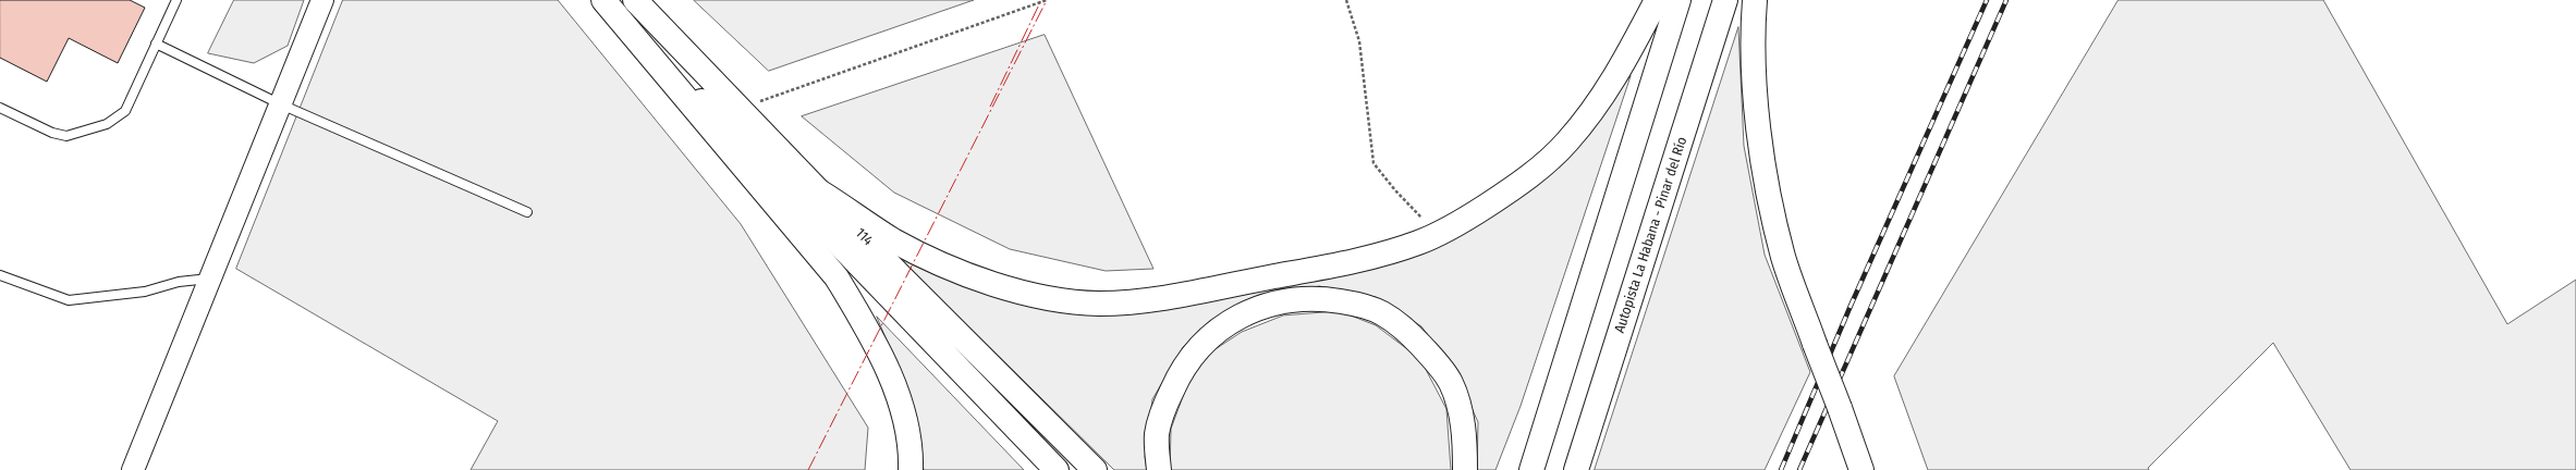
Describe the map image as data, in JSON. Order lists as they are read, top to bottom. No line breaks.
{"streets":{"highway":["Autopista La Habana - Pinar del Río","114"]}}
